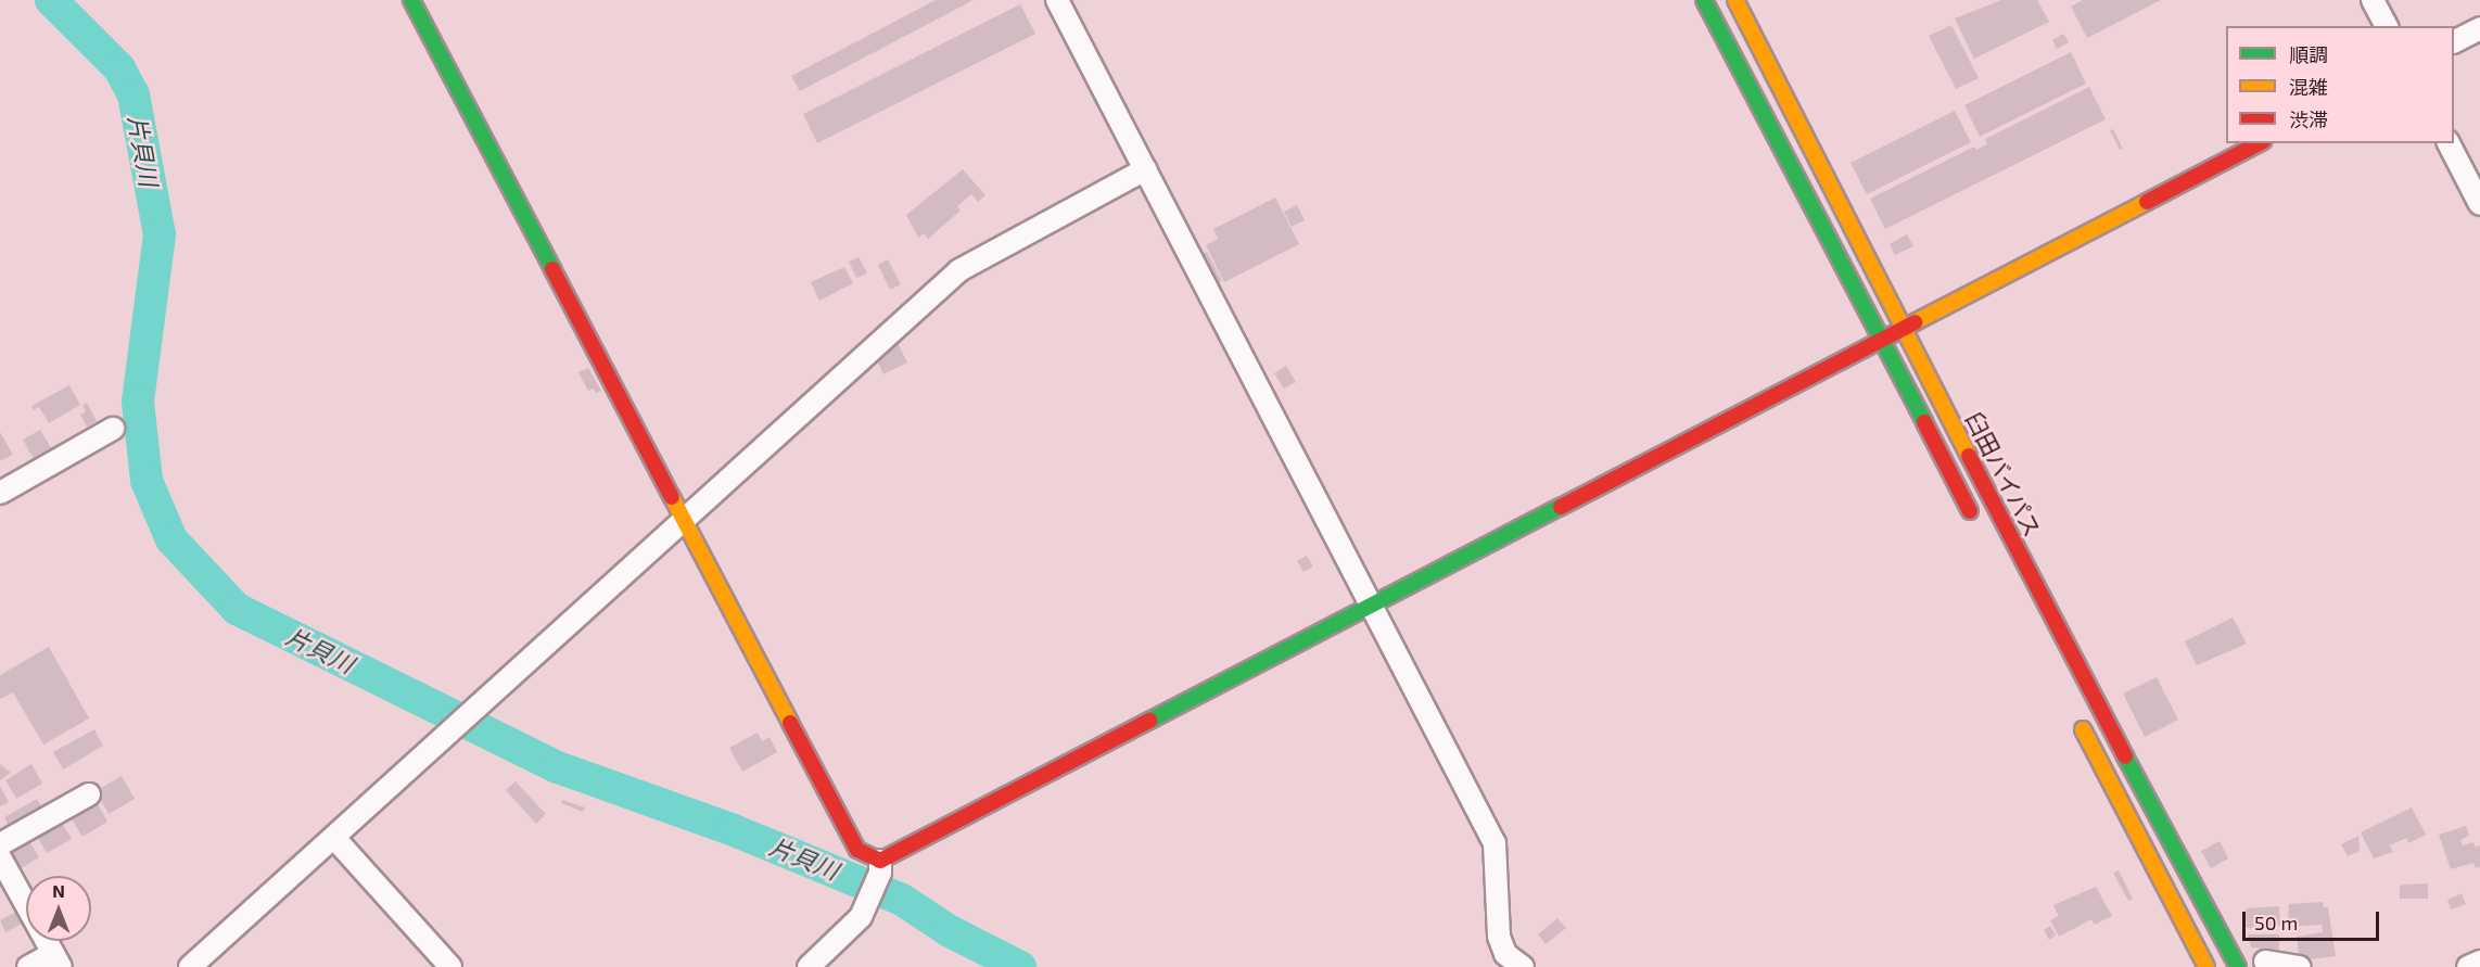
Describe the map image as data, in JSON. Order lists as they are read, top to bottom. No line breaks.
{"streets":{"main road":["臼田バイパス"]},"water":["片貝川"],"legend":["順調","混雑","渋滞"],"scale_bar":"50 m","north":"top"}
